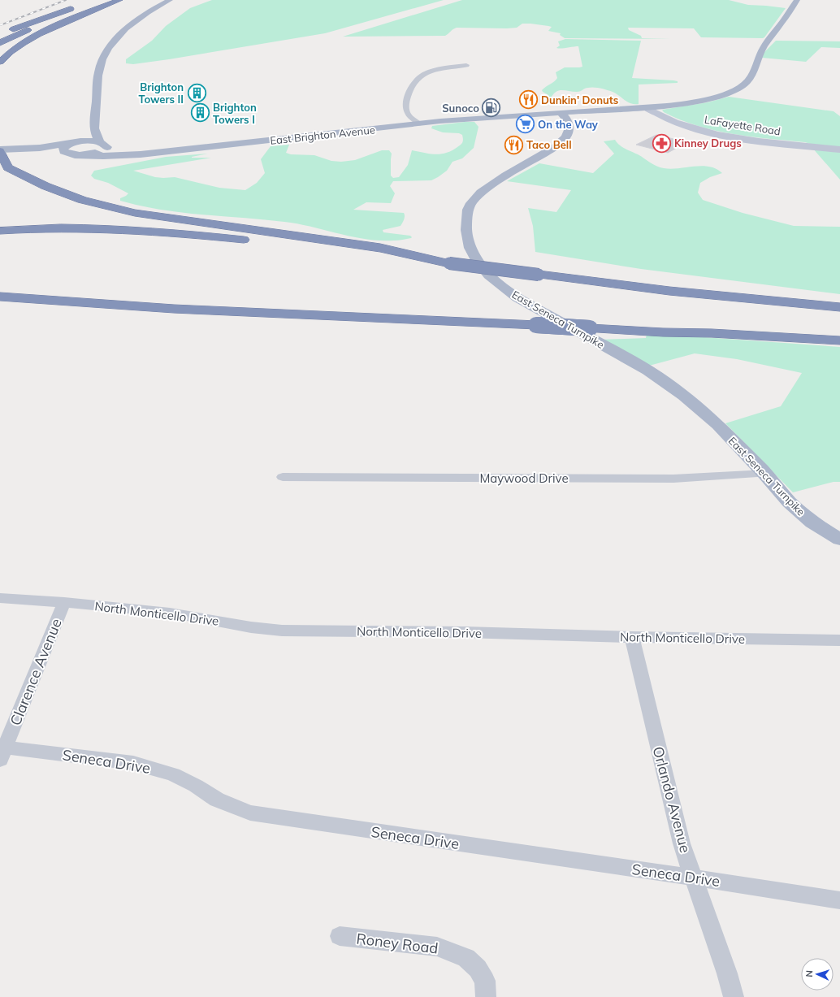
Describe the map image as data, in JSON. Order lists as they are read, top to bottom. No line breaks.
{"streets":{"main road":["East Brighton Avenue","East Seneca Turnpike"],"street":["LaFayette Road","Maywood Drive","North Monticello Drive","Clarence Avenue","Seneca Drive","Orlando Avenue","Roney Road"]},"crossings":[["East Seneca Turnpike","Maywood Drive"],["North Monticello Drive","Clarence Avenue"],["North Monticello Drive","Orlando Avenue"],["Clarence Avenue","Seneca Drive"],["Seneca Drive","Orlando Avenue"]],"places":{"building":["Brighton Towers II","Brighton Towers I"],"restaurant":["Dunkin' Donuts","Taco Bell"],"fuel station":["Sunoco"],"supermarket":["On the Way"],"pharmacy":["Kinney Drugs"]},"north":"left"}
